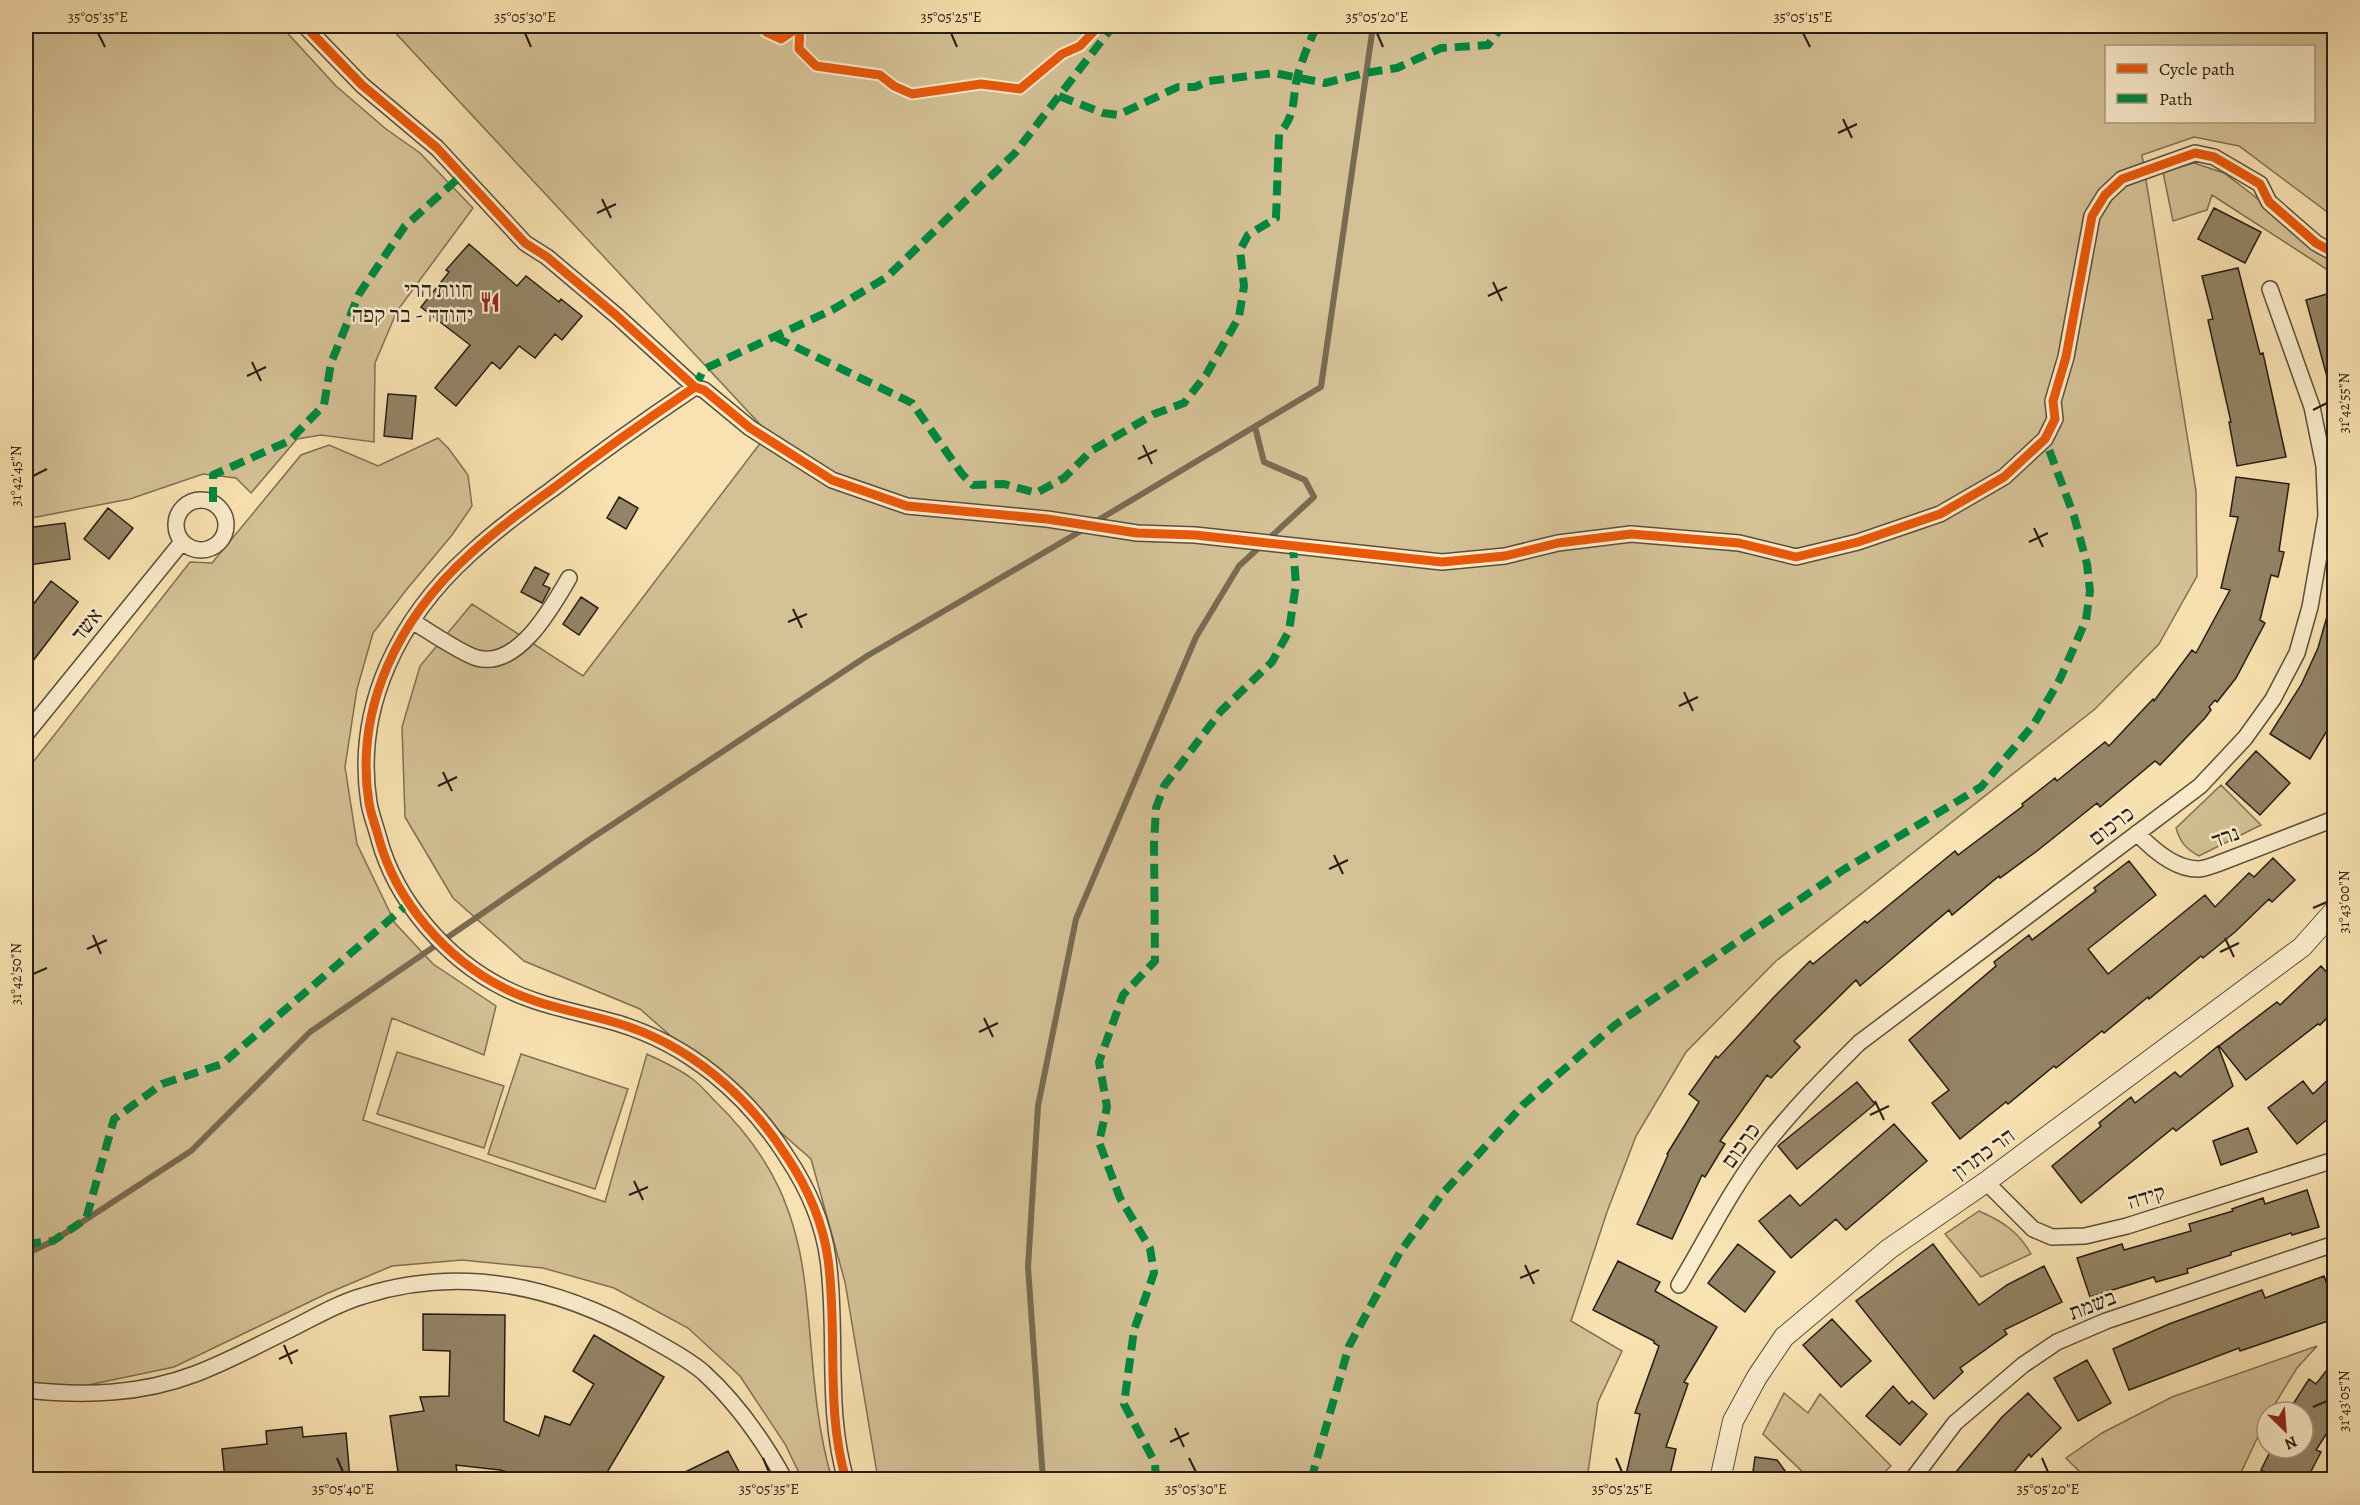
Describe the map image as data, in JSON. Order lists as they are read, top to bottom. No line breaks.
{"streets":{"street":["אשד","כרכום","נרד","הר כתרון","קידה","בשמת"]},"crossings":[["כרכום","נרד"],["הר כתרון","קידה"]],"places":{"restaurant":["חוות הרי יהודה - בר קפה"]},"legend":["Cycle path","Path"],"north":"bottom right","coordinates":["35°05'35\"E","35°05'30\"E","35°05'25\"E","35°05'20\"E","35°05'15\"E","31°42'55\"N","31°42'45\"N","31°43'00\"N","31°42'50\"N","31°43'05\"N","35°05'40\"E"]}
